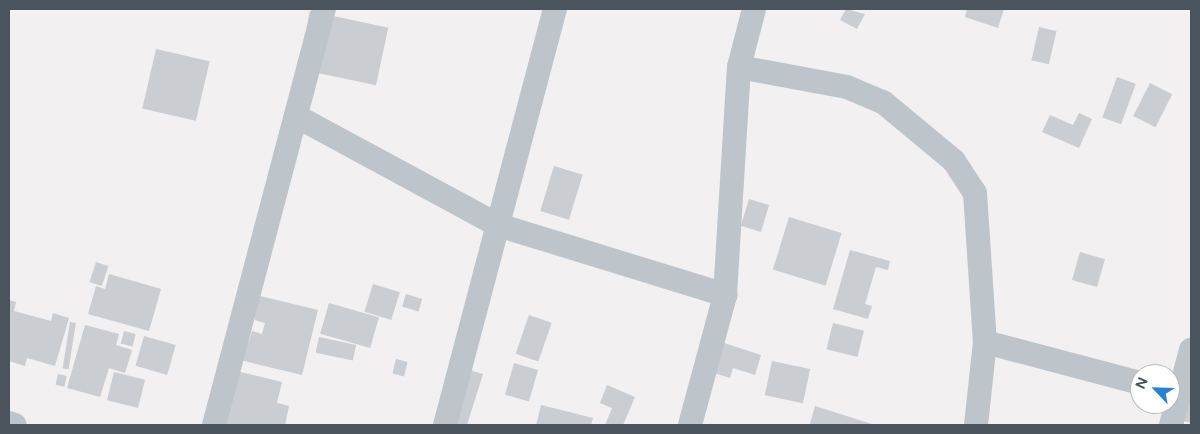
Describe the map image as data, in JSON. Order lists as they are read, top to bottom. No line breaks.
{"north":"top left"}
